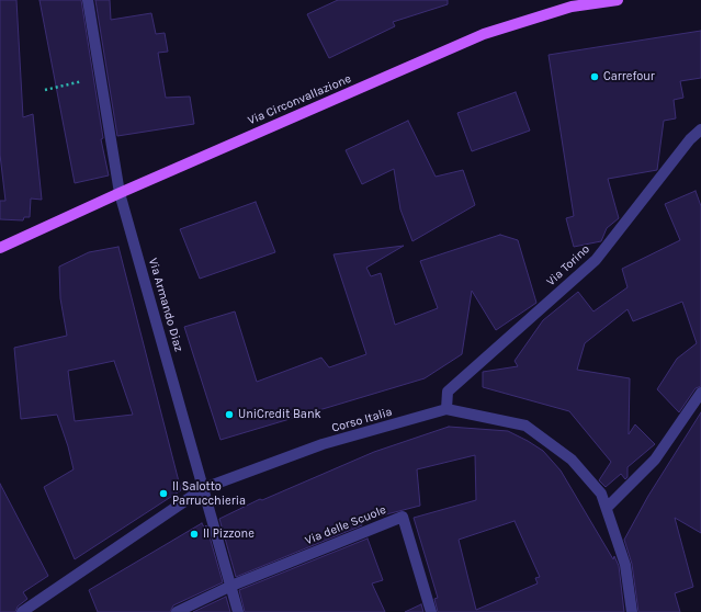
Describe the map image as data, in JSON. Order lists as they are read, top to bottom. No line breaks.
{"streets":{"main road":["Via Circonvallazione"],"street":["Via Torino","Via Armando Diaz","Corso Italia","Via delle Scuole"]},"crossings":[["Via Circonvallazione","Via Armando Diaz"],["Via Torino","Corso Italia"],["Via Armando Diaz","Corso Italia"],["Via Armando Diaz","Via delle Scuole"]],"places":["Carrefour","UniCredit Bank","Il Salotto Parrucchieria","Il Pizzone"]}
